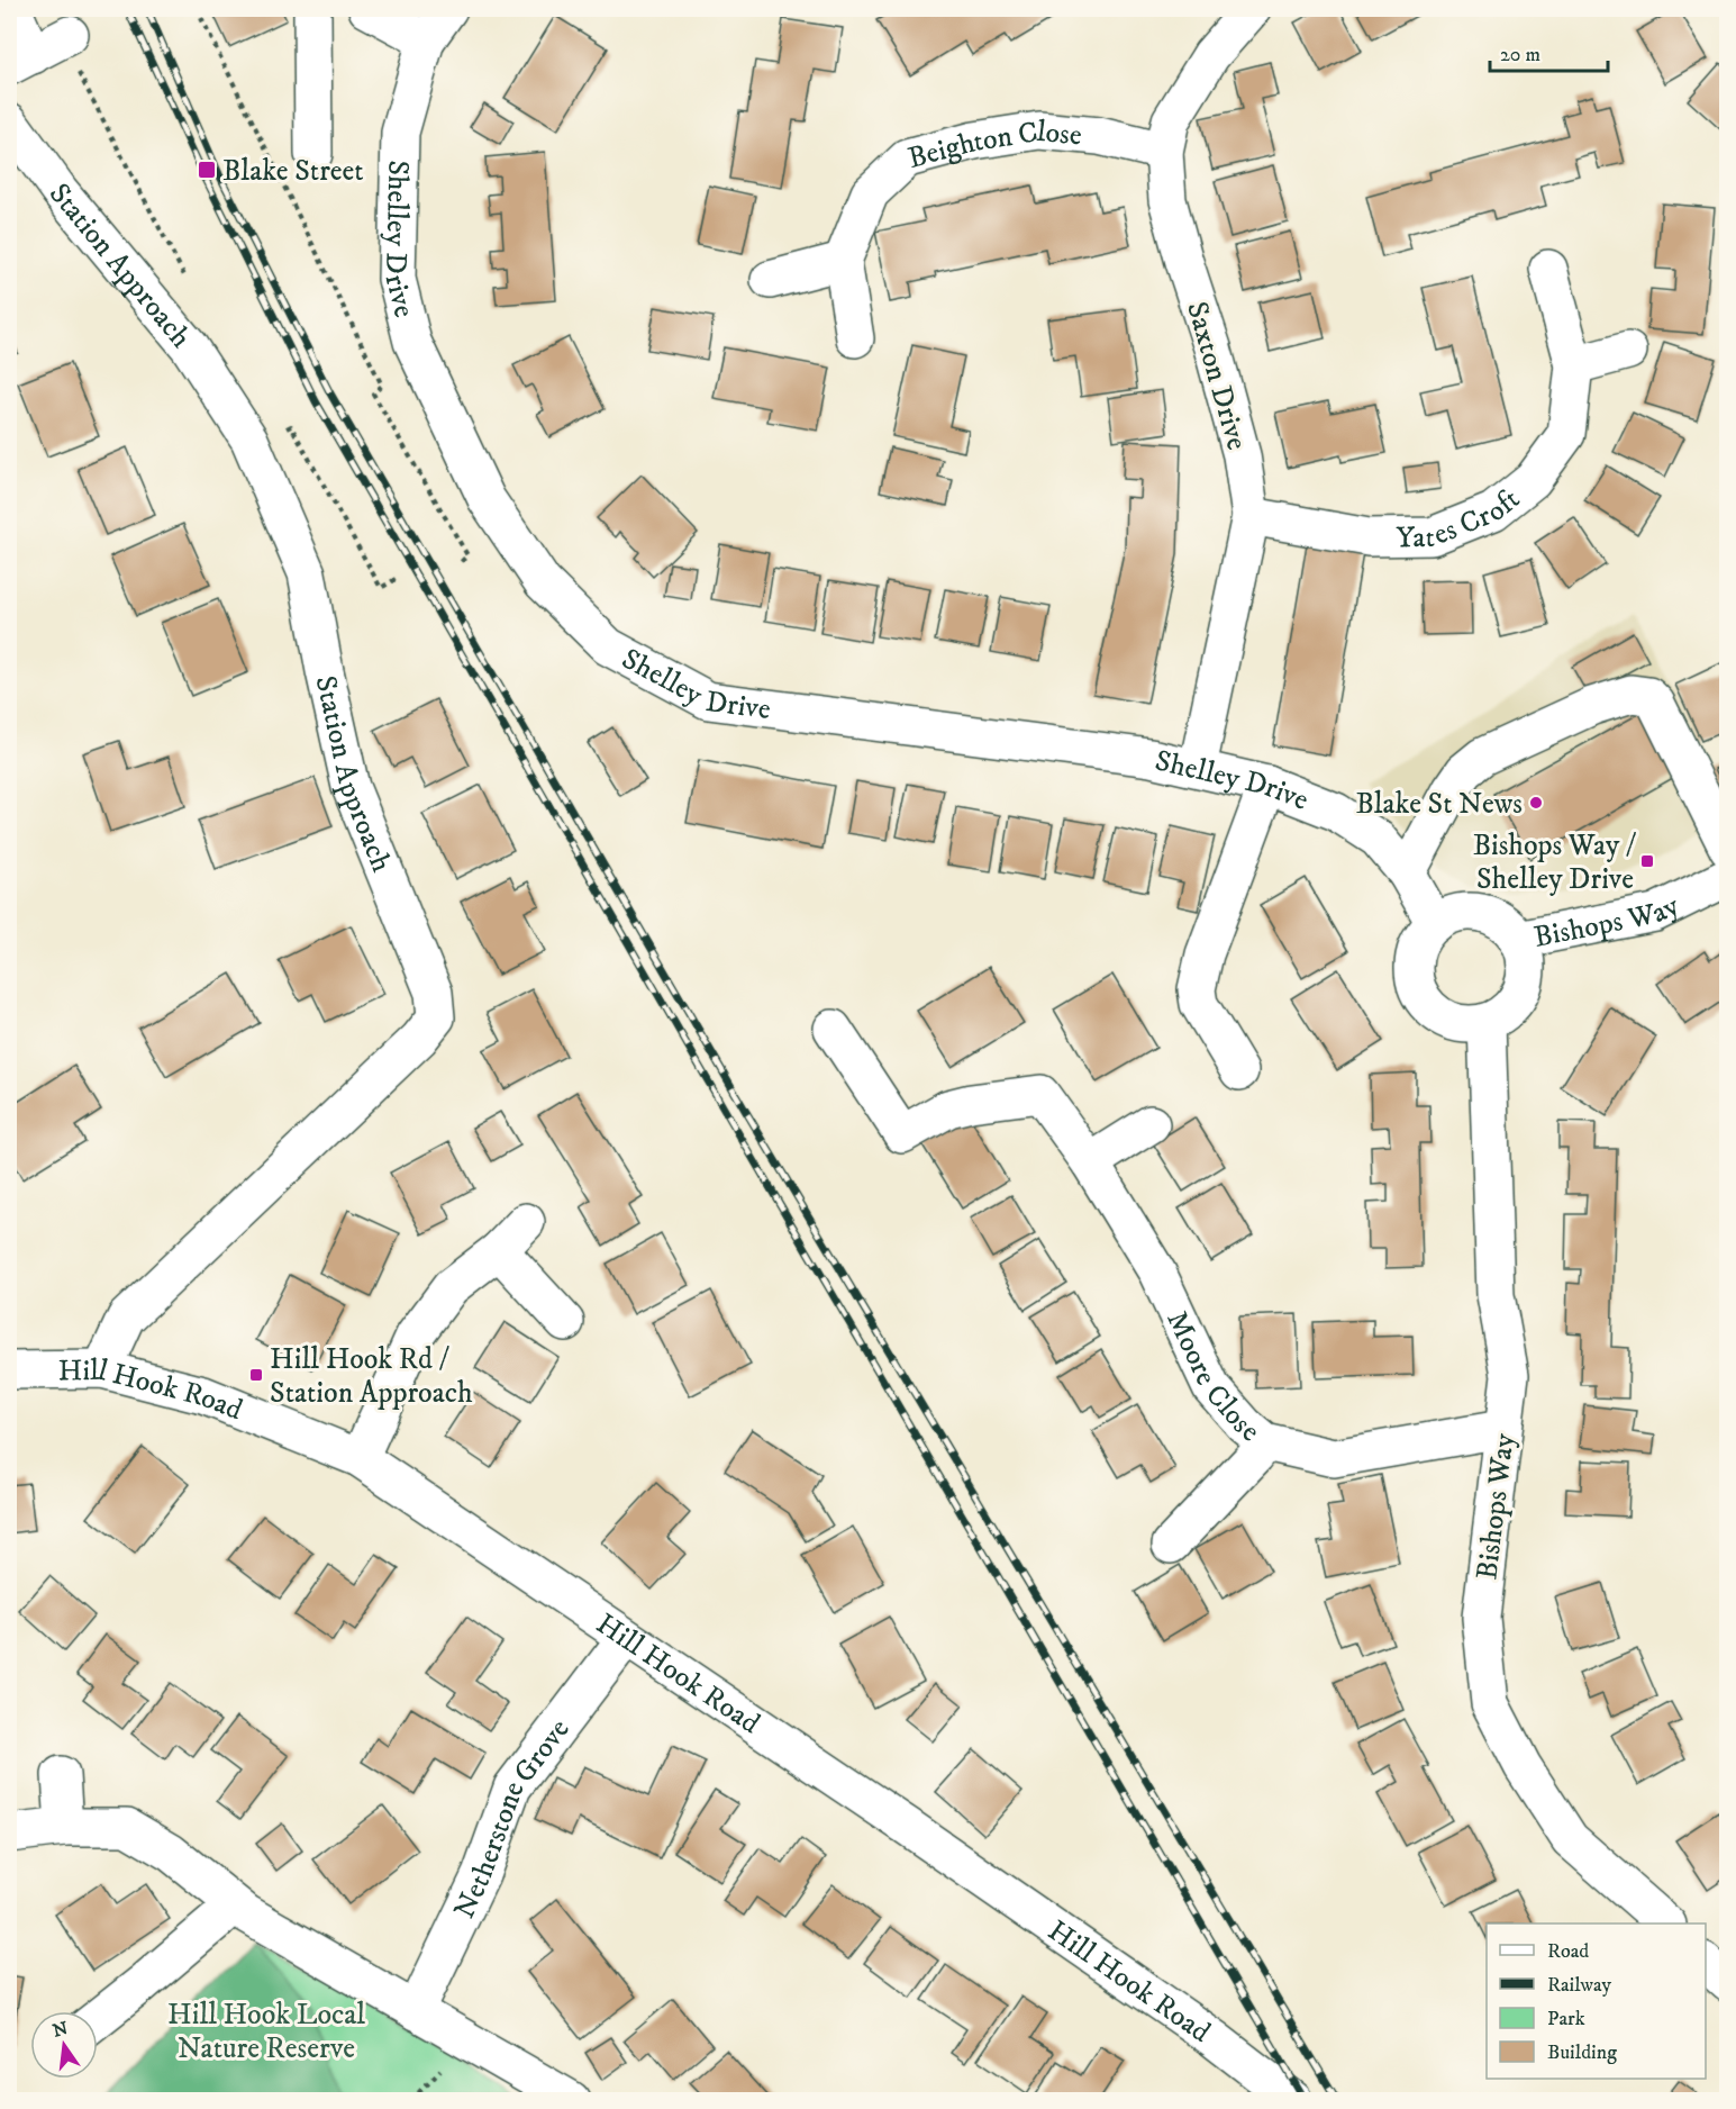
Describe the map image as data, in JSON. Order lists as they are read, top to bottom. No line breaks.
{"streets":{"street":["Beighton Close","Shelley Drive","Station Approach","Saxton Drive","Yates Croft","Bishops Way","Moore Close","Hill Hook Road","Netherstone Grove"]},"crossings":[["Beighton Close","Saxton Drive"],["Shelley Drive","Saxton Drive"],["Shelley Drive","Bishops Way"],["Station Approach","Hill Hook Road"],["Saxton Drive","Yates Croft"],["Bishops Way","Moore Close"],["Hill Hook Road","Netherstone Grove"]],"parks":["Hill Hook Local Nature Reserve"],"places":{"transit":["Blake Street","Bishops Way / Shelley Drive","Hill Hook Rd / Station Approach"],"other":["Blake St News"]},"legend":["Road","Railway","Park","Building"],"scale_bar":"20 m","north":"top"}
